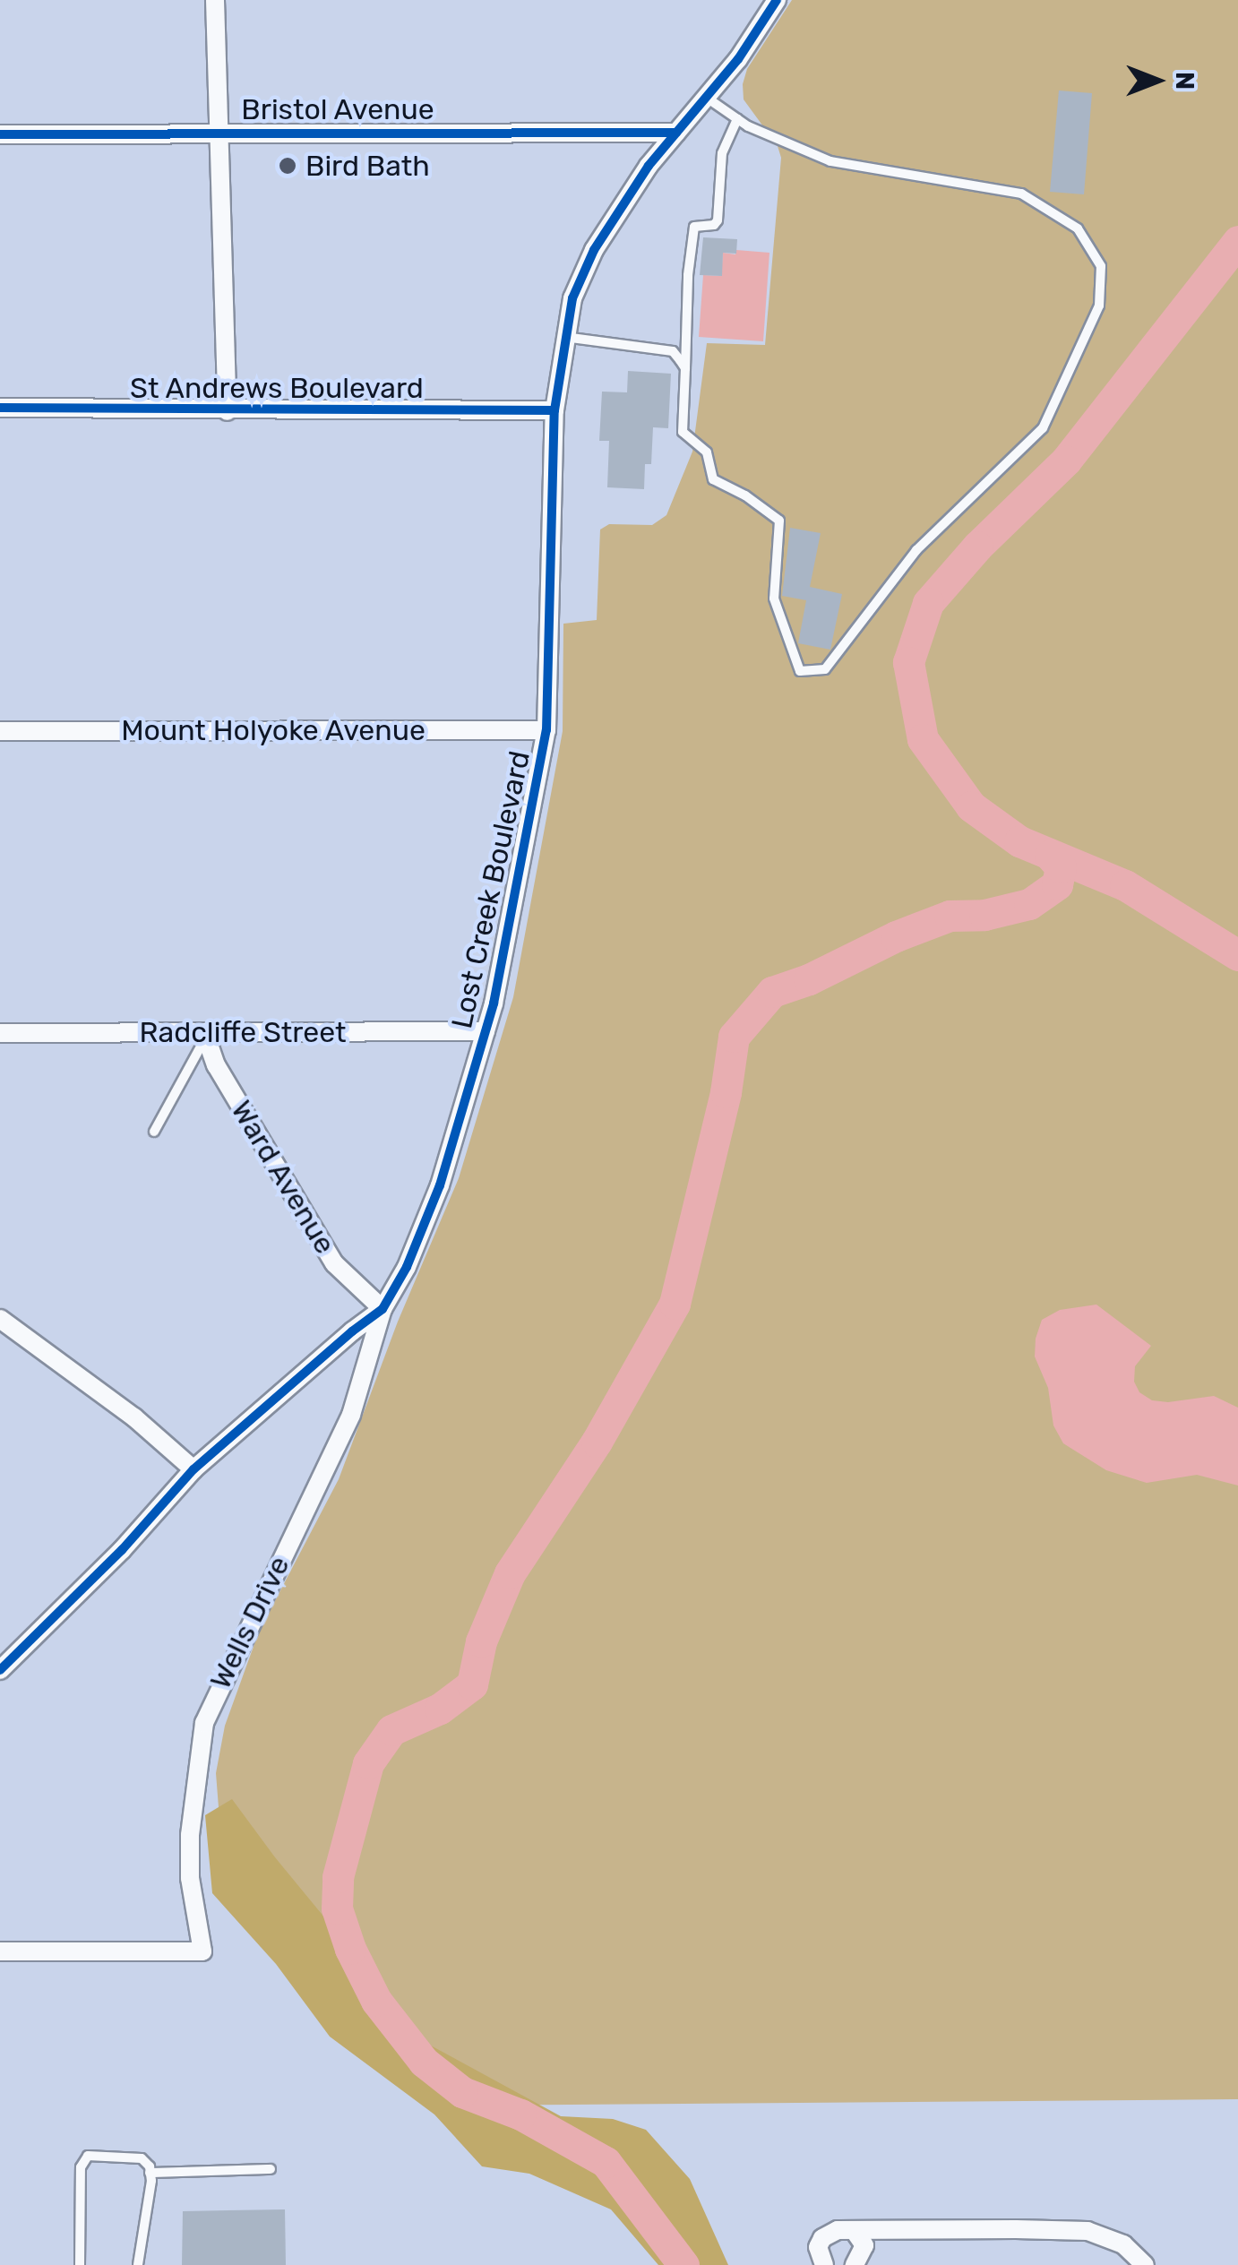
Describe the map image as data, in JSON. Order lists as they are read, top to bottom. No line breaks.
{"streets":{"street":["Bristol Avenue","St Andrews Boulevard","Mount Holyoke Avenue","Lost Creek Boulevard","Radcliffe Street","Ward Avenue","Wells Drive"]},"crossings":[["Bristol Avenue","Lost Creek Boulevard"],["St Andrews Boulevard","Lost Creek Boulevard"],["Mount Holyoke Avenue","Lost Creek Boulevard"],["Lost Creek Boulevard","Radcliffe Street"],["Lost Creek Boulevard","Ward Avenue"],["Lost Creek Boulevard","Wells Drive"],["Radcliffe Street","Ward Avenue"],["Ward Avenue","Wells Drive"]],"places":["Bird Bath"],"north":"right"}
